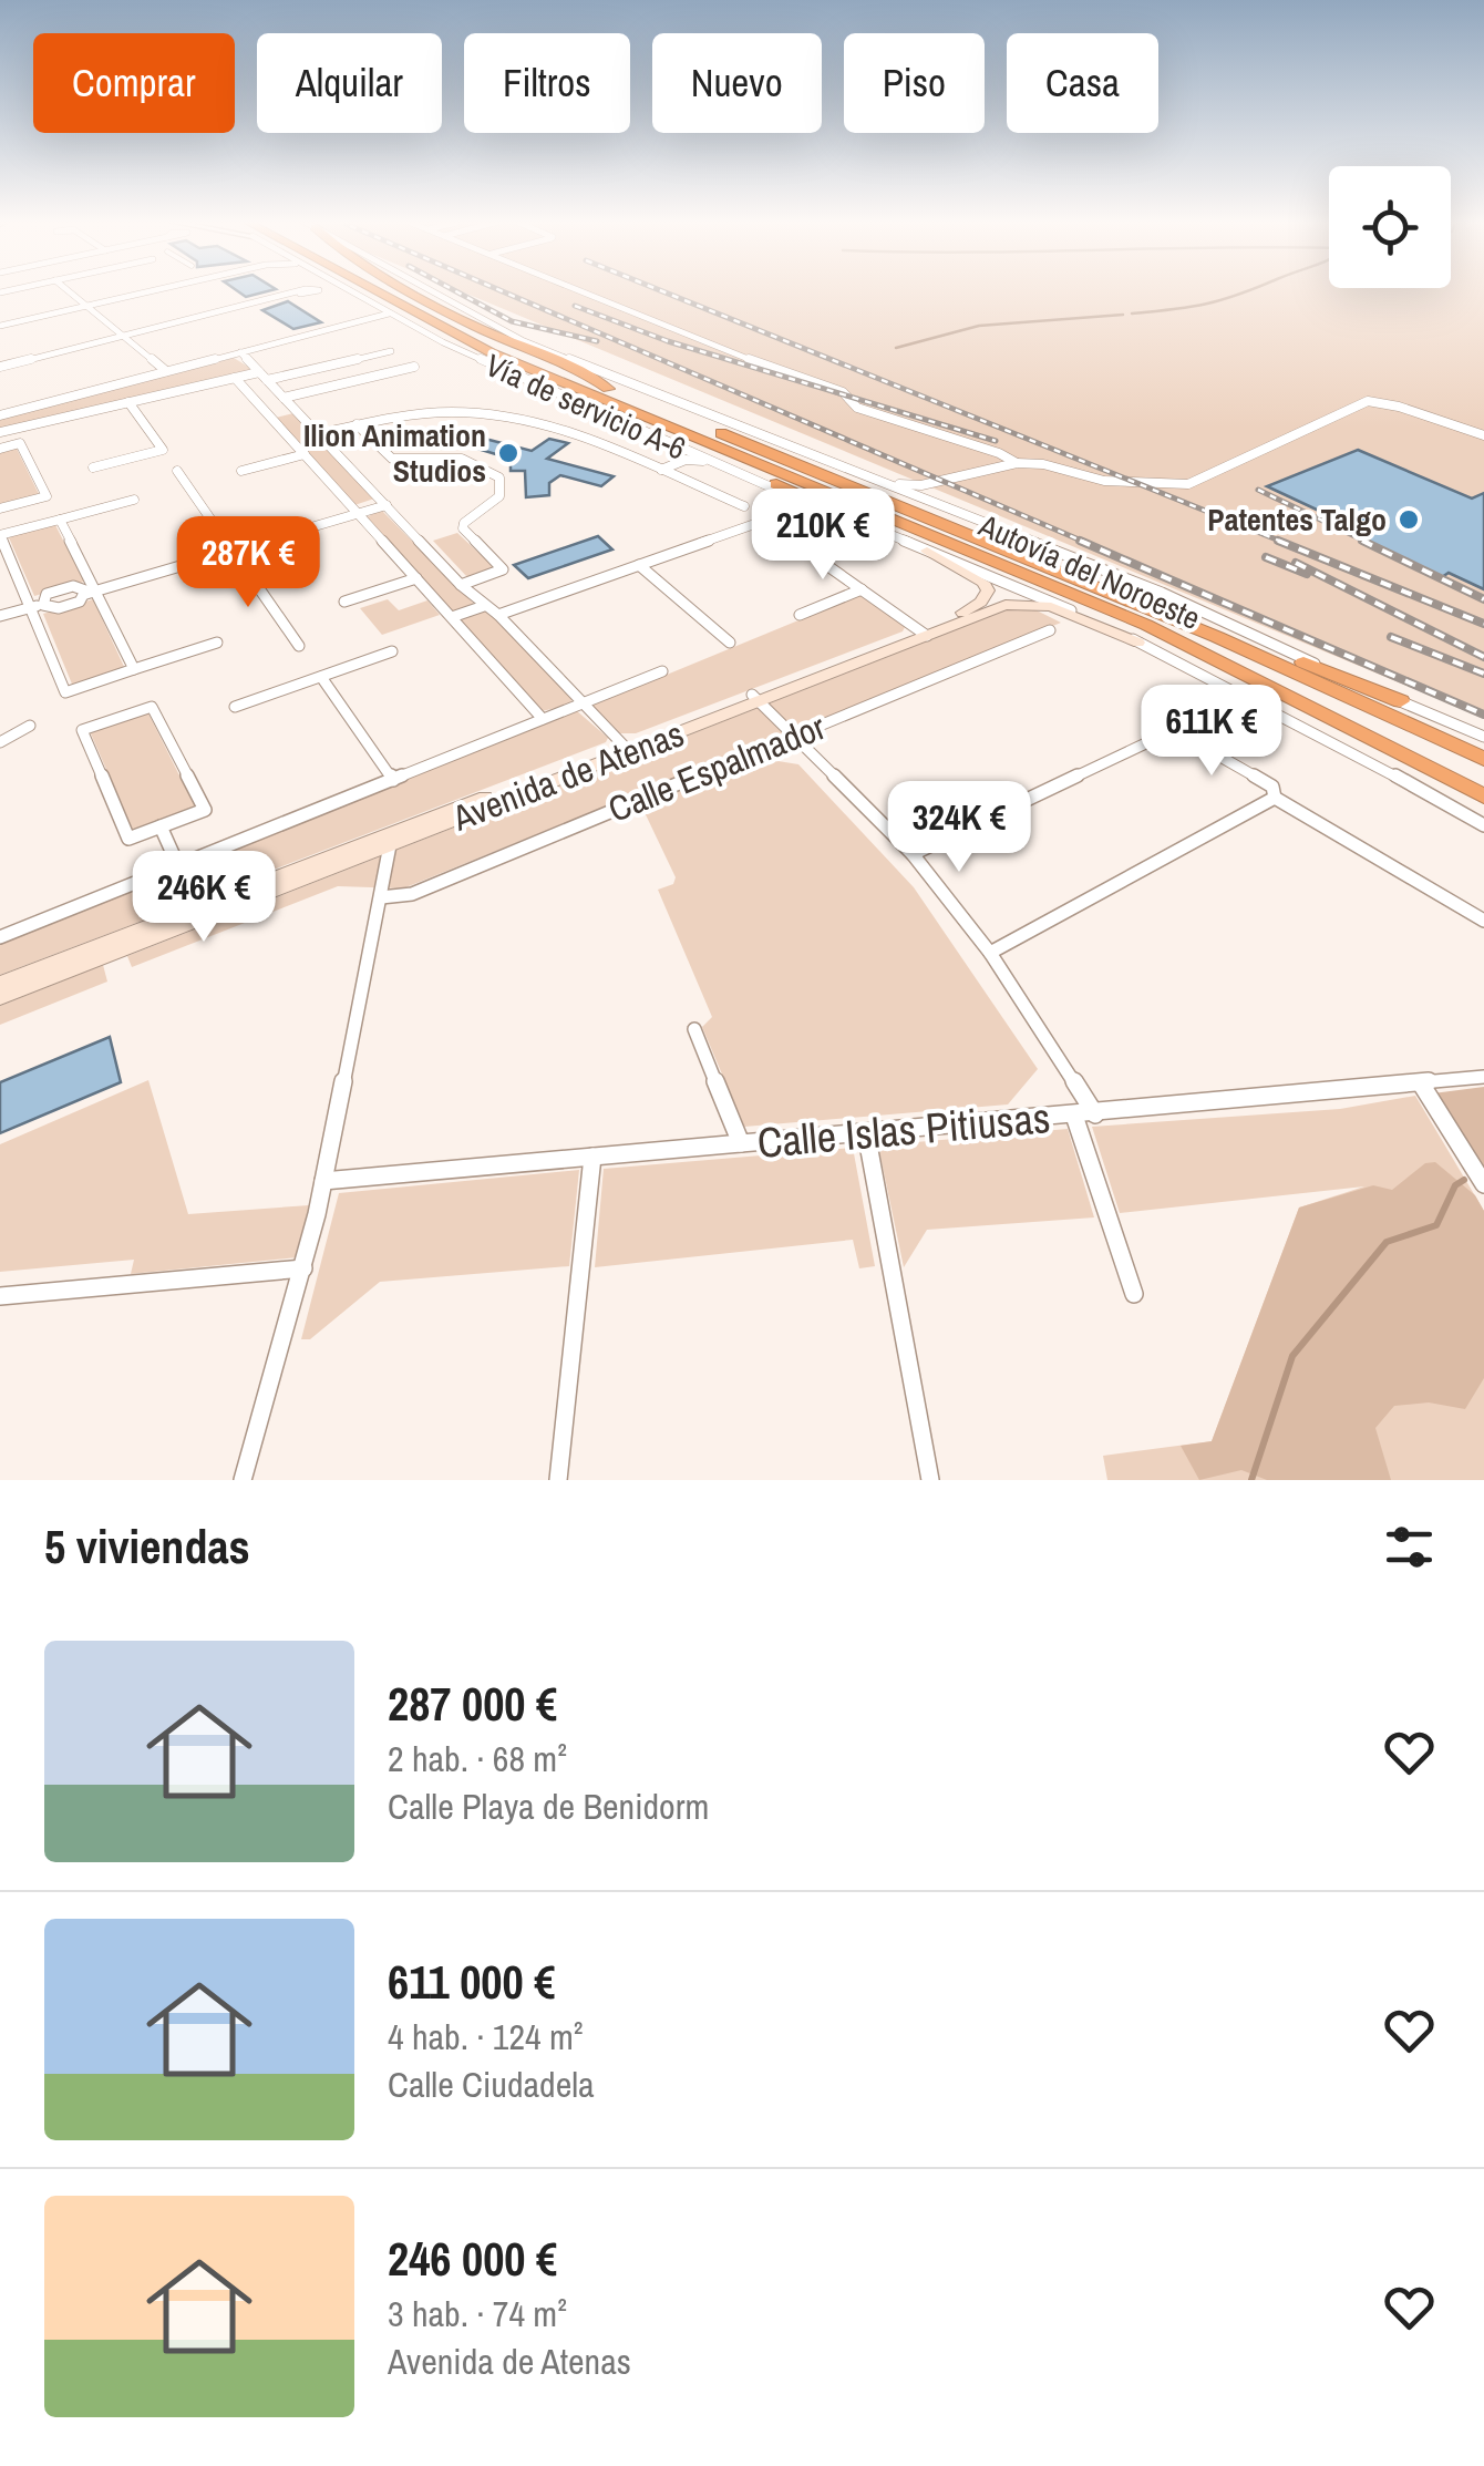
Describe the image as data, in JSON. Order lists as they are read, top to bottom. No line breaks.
{"streets":{"highway":["Autovía del Noroeste"],"main road":["Avenida de Atenas"],"street":["Vía de servicio A-6","Calle Espalmador","Calle Islas Pitiusas"]},"crossings":[["Vía de servicio A-6","Avenida de Atenas"]],"places":["Ilion Animation Studios","Patentes Talgo"],"page":{"chip":["Comprar","Alquilar","Filtros","Nuevo","Piso","Casa"],"price":["210K €","287K €","611K €","324K €","246K €"],"heading":"5 viviendas","list":[{"name":"287 000 €","note":"2 hab. · 68 m² · Calle Playa de Benidorm"},{"name":"611 000 €","note":"4 hab. · 124 m² · Calle Ciudadela"},{"name":"246 000 €","note":"3 hab. · 74 m² · Avenida de Atenas"}]}}
